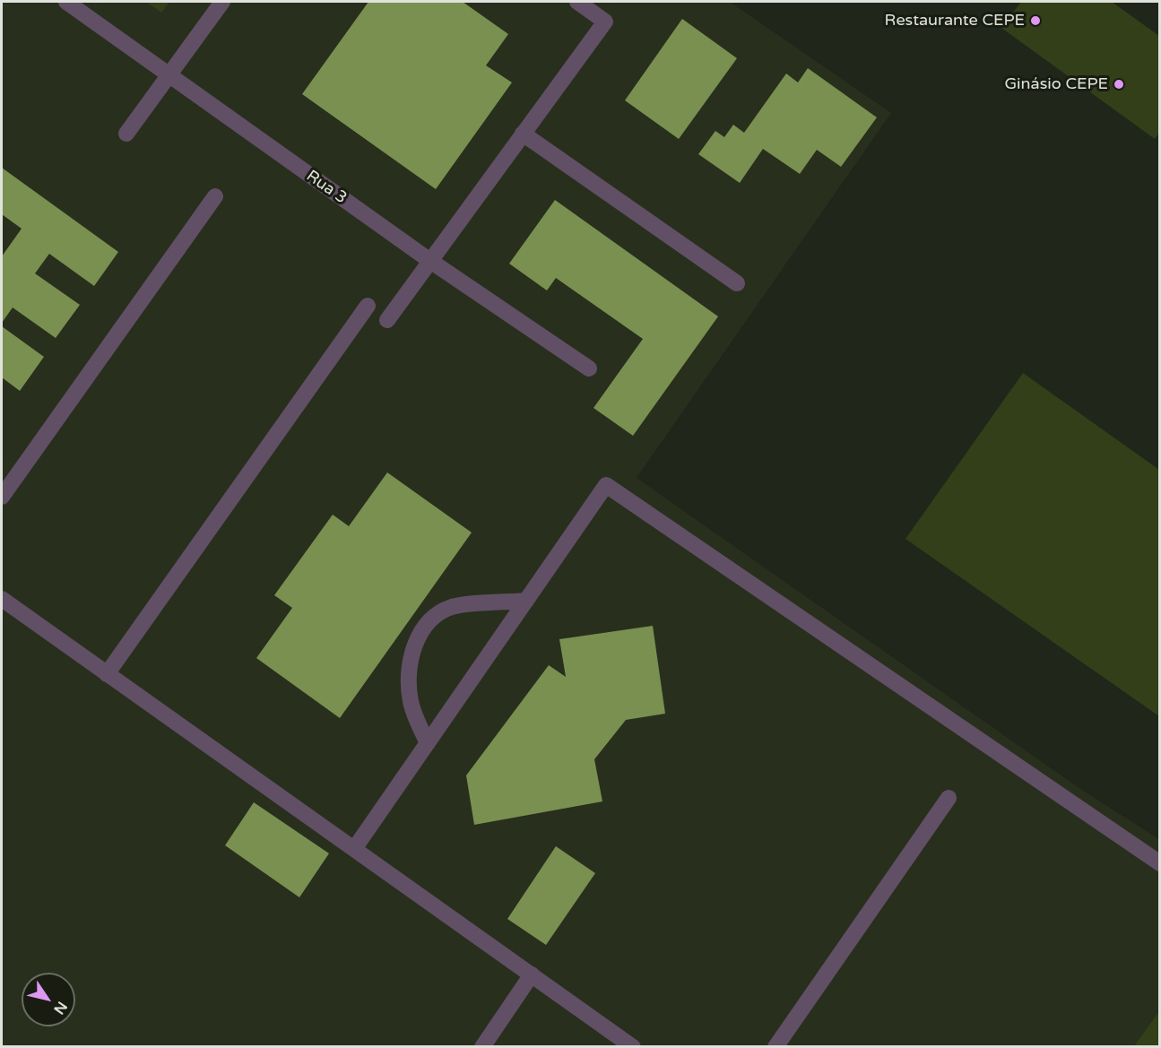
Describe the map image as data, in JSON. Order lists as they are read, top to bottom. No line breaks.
{"streets":{"lane":["Rua 3"]},"places":["Restaurante CEPE","Ginásio CEPE"],"north":"bottom right"}
